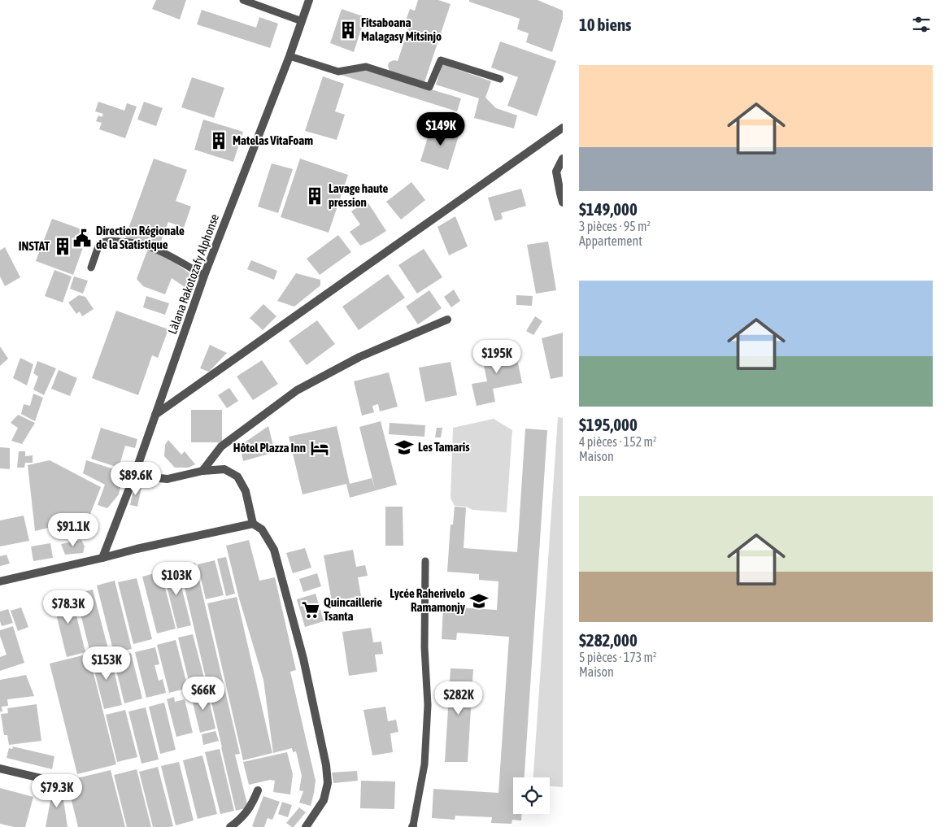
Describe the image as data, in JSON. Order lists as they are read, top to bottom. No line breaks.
{"streets":{"street":["Làlana Rakotozafy Alphonse"]},"places":{"building":["Fitsaboana Malagasy Mitsinjo","Matelas VitaFoam","Lavage haute pression","INSTAT"],"public building":["Direction Régionale de la Statistique"],"school or university":["Les Tamaris","Lycée Raherivelo Ramamonjy"],"hotel":["Hôtel Plazza Inn"],"supermarket":["Quincaillerie Tsanta"]},"page":{"heading":"10 biens","list":[{"name":"$149,000","note":"3 pièces · 95 m² · Appartement"},{"name":"$195,000","note":"4 pièces · 152 m² · Maison"},{"name":"$282,000","note":"5 pièces · 173 m² · Maison"}],"price":["$149K","$195K","$89.6K","$91.1K","$103K","$78.3K","$153K","$66K","$282K","$79.3K"]}}
